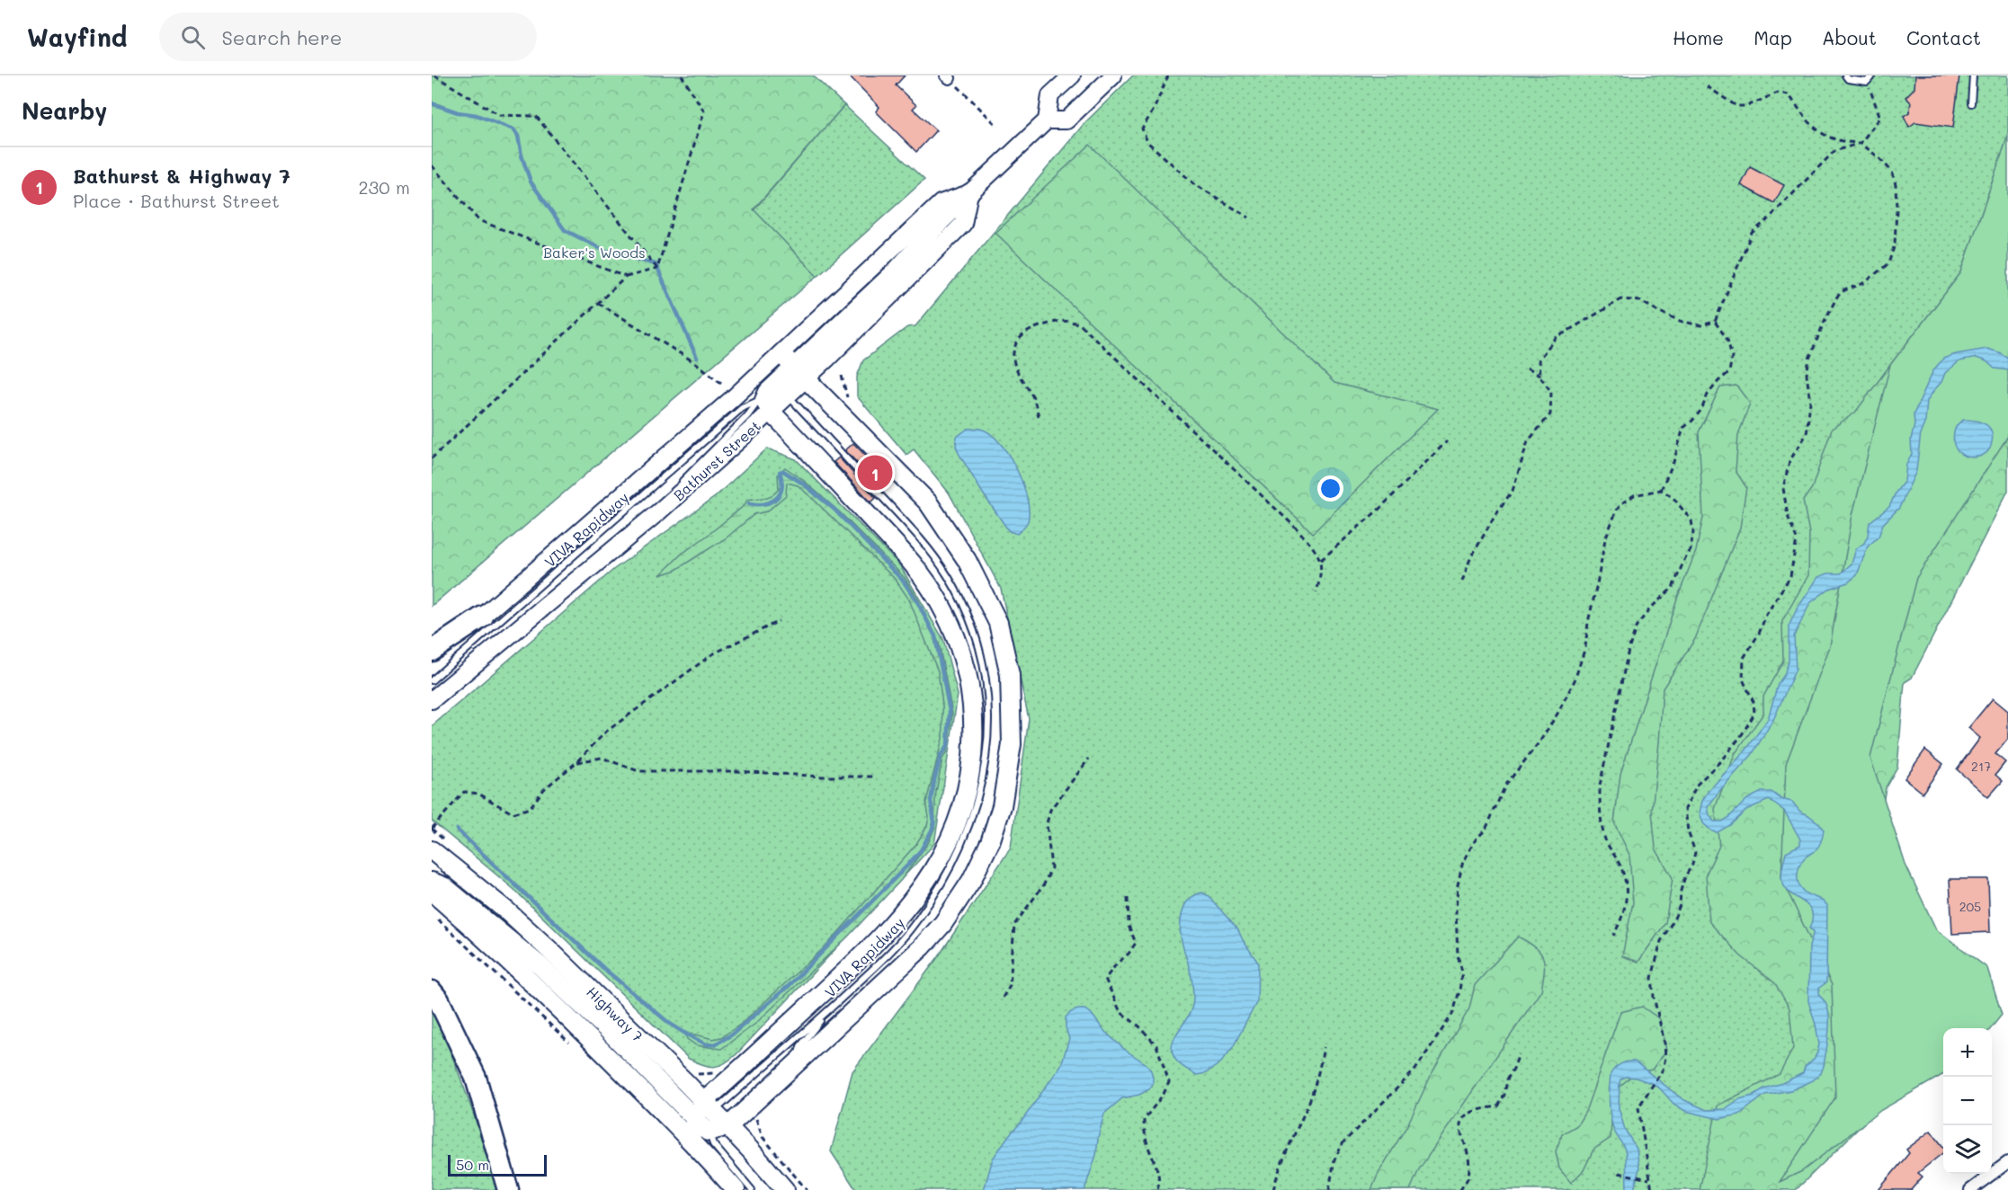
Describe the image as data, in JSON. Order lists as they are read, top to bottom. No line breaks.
{"streets":{"main road":["Bathurst Street","Highway 7"],"lane":["VIVA Rapidway"]},"crossings":[["Bathurst Street","VIVA Rapidway"],["VIVA Rapidway","Highway 7"]],"parks":["Baker's Woods"],"house_numbers":["217","205"],"scale_bar":"50 m","page":{"header":"Wayfind","search":"Search here","nav":["Home","Map","About","Contact"],"heading":"Nearby","list":[{"mark":"1","name":"Bathurst & Highway 7","note":"Place · Bathurst Street","value":"230 m"}],"pins":"1","map_buttons":["+","−"],"scale":"50 m"}}
